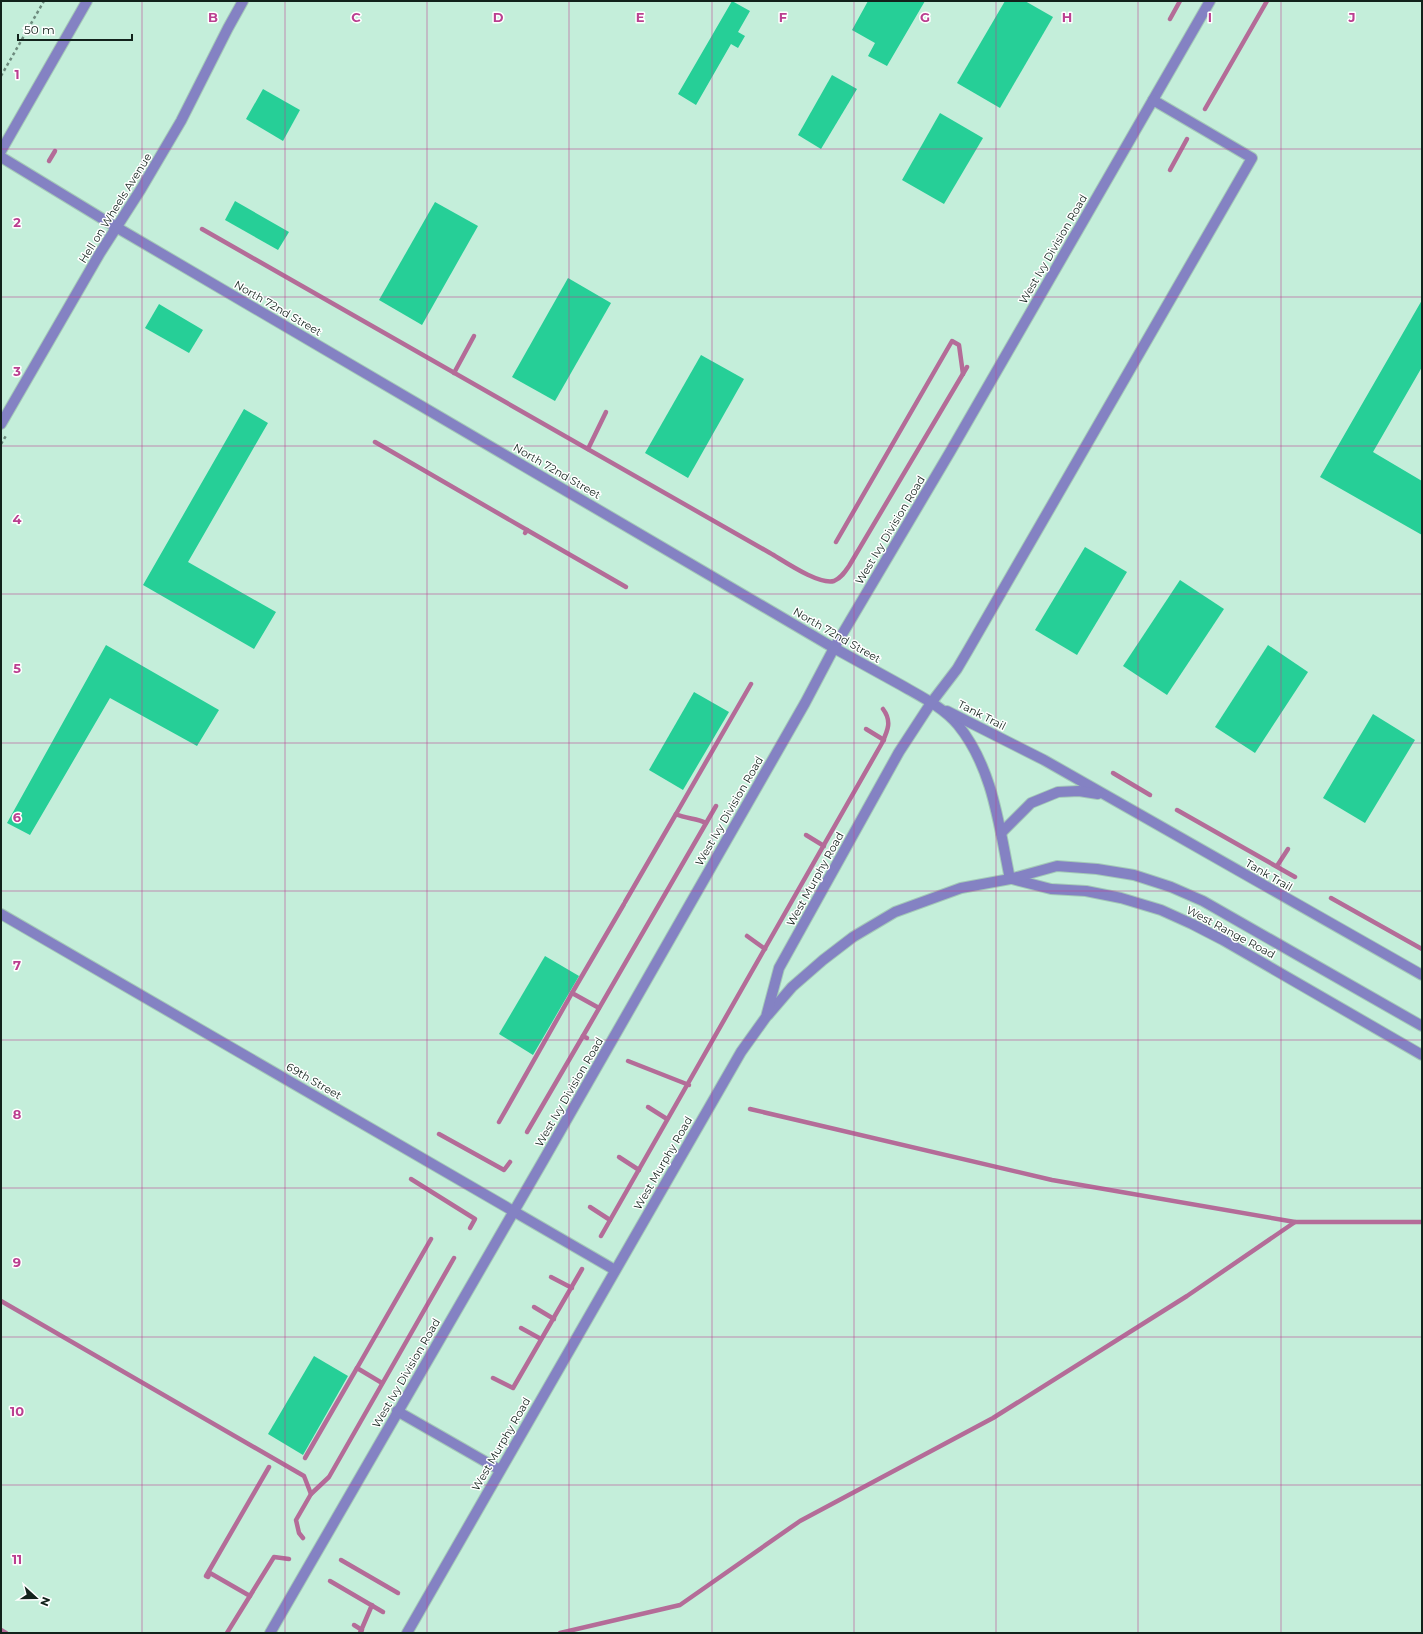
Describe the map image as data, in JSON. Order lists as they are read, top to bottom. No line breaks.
{"streets":{"street":["Hell on Wheels Avenue","West Ivy Division Road","North 72nd Street","Tank Trail","West Murphy Road","West Range Road","69th Street"]},"crossings":[["Hell on Wheels Avenue","North 72nd Street"],["West Ivy Division Road","North 72nd Street"],["West Ivy Division Road","West Murphy Road"],["West Ivy Division Road","69th Street"],["North 72nd Street","Tank Trail"],["North 72nd Street","West Murphy Road"],["North 72nd Street","West Range Road"],["Tank Trail","West Murphy Road"],["West Murphy Road","West Range Road"],["West Murphy Road","69th Street"]],"scale_bar":"50 m","north":"right","grid":{"columns":["B","C","D","E","F","G","H","I","J"],"rows":["1","2","3","4","5","6","7","8","9","10","11"]}}
